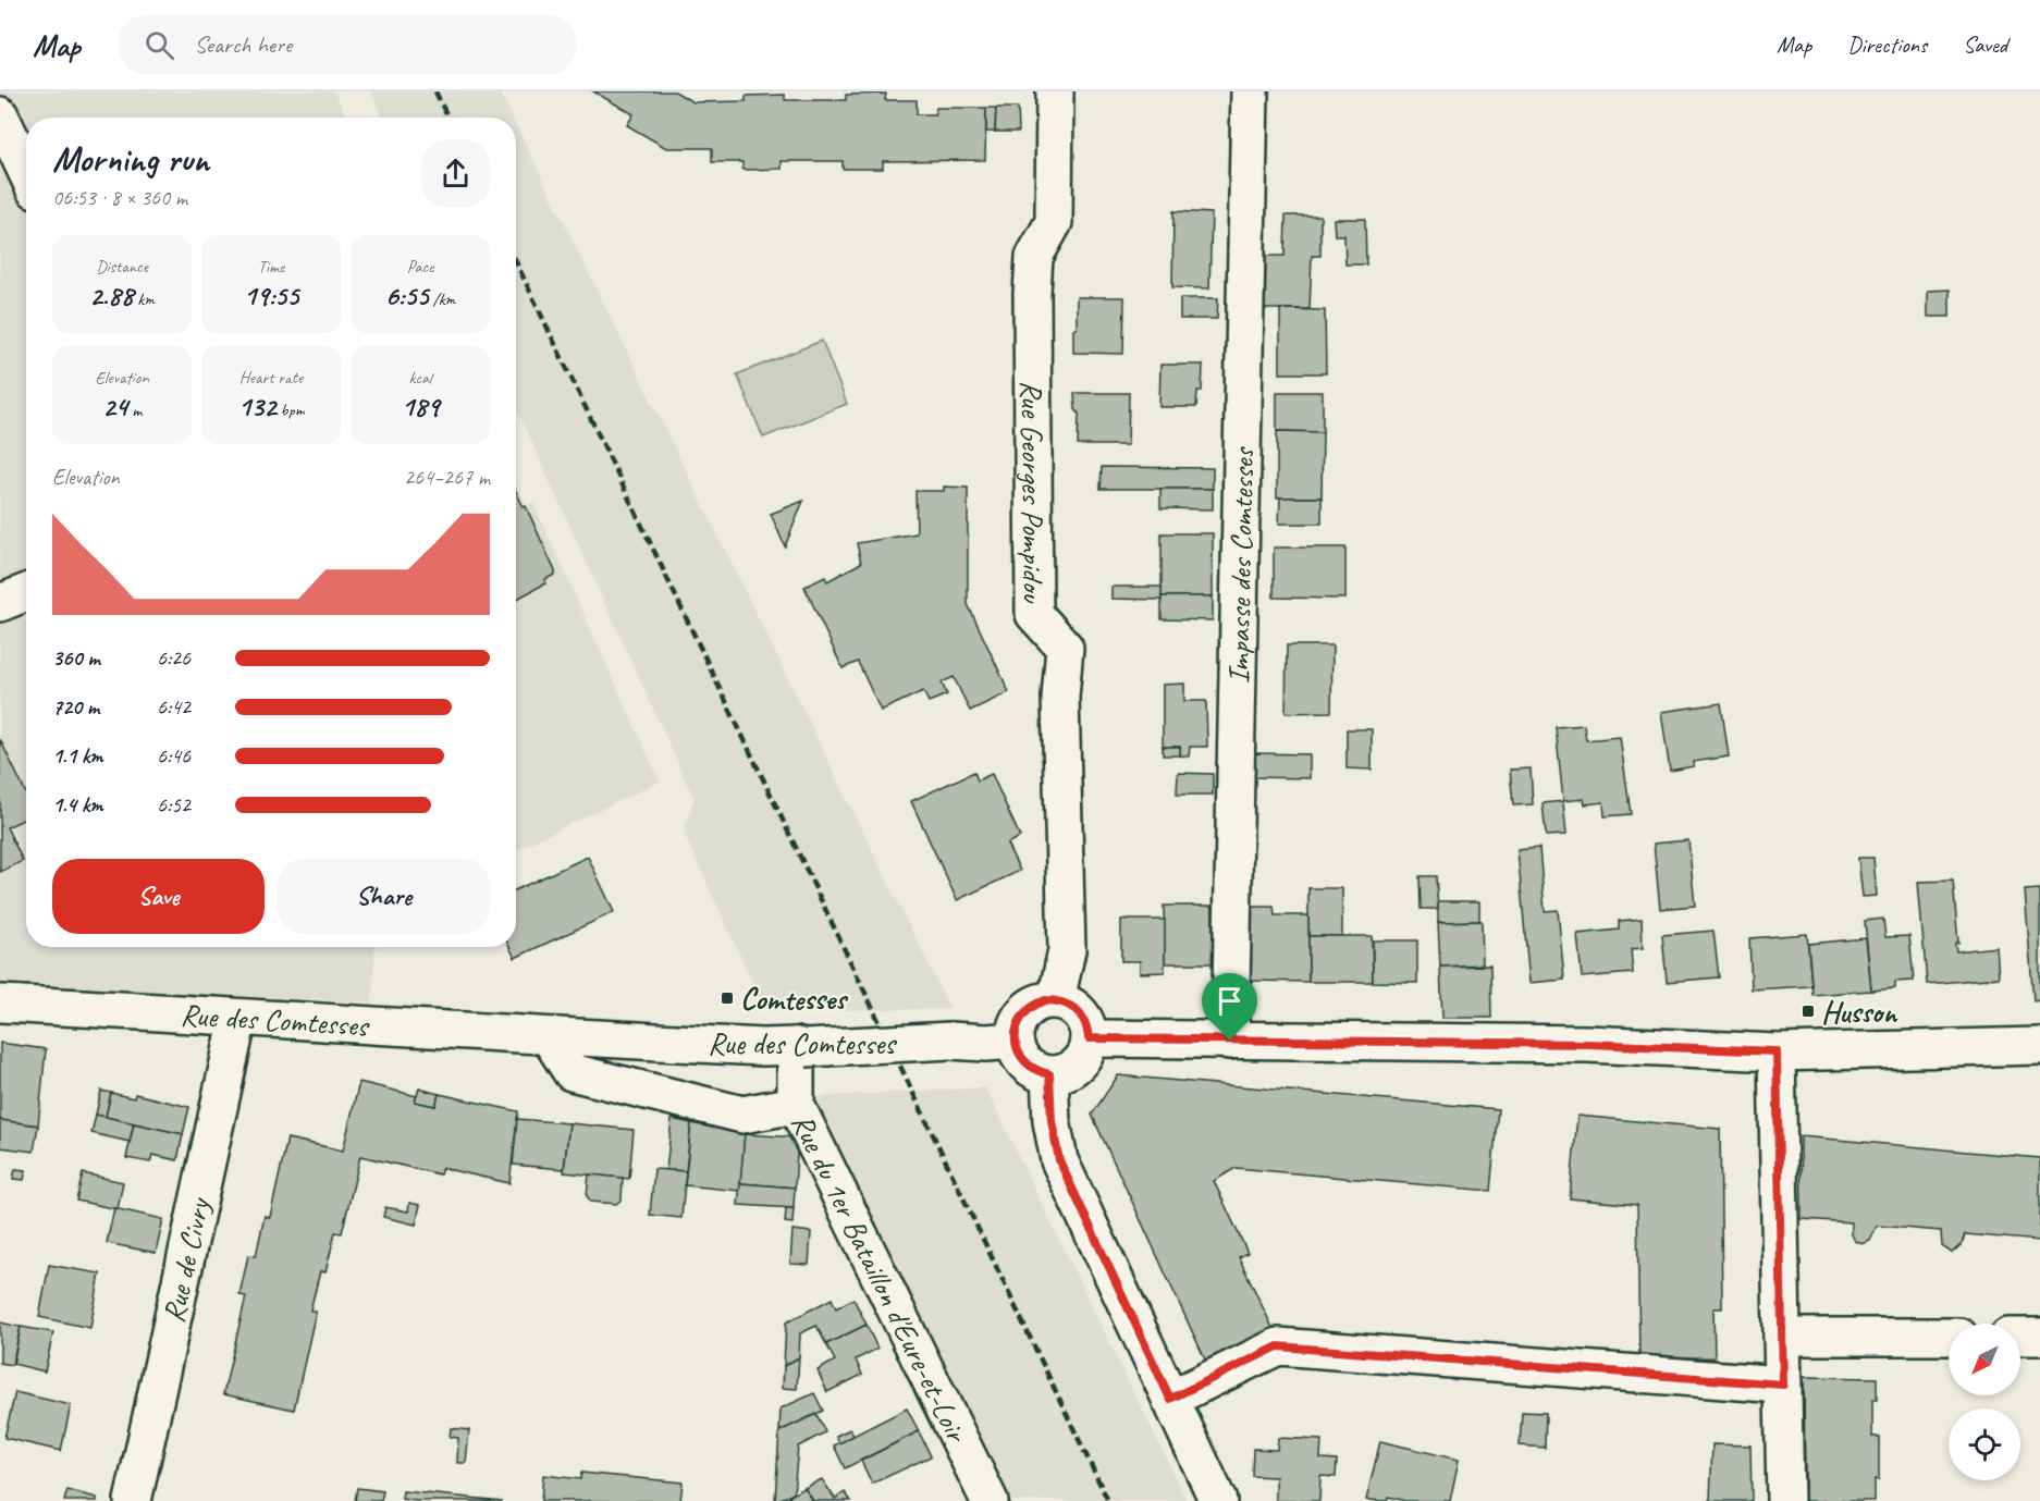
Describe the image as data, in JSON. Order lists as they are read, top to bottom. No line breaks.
{"streets":{"street":["Rue Georges Pompidou","Impasse des Comtesses","Rue des Comtesses","Rue de Civry","Rue du 1er Bataillon d'Eure-et-Loir"]},"crossings":[["Rue Georges Pompidou","Rue des Comtesses"],["Rue des Comtesses","Rue de Civry"],["Rue des Comtesses","Rue du 1er Bataillon d'Eure-et-Loir"]],"places":{"transit":["Comtesses","Husson"]},"north":"bottom left","page":{"header":"Map","search":"Search here","nav":["Map","Directions","Saved"],"heading":["Morning run","06:53 · 8 × 360 m"],"stats":[["Distance","2.88 km"],["Time","19:55"],["Pace","6:55 /km"],["Elevation","24 m"],["Heart rate","132 bpm"],["kcal","189"]],"chart":["Elevation","264–267 m"],"list":[{"name":"360 m","note":"6:26"},{"name":"720 m","note":"6:42"},{"name":"1.1 km","note":"6:46"},{"name":"1.4 km","note":"6:52"}],"buttons":["Save","Share"]}}
